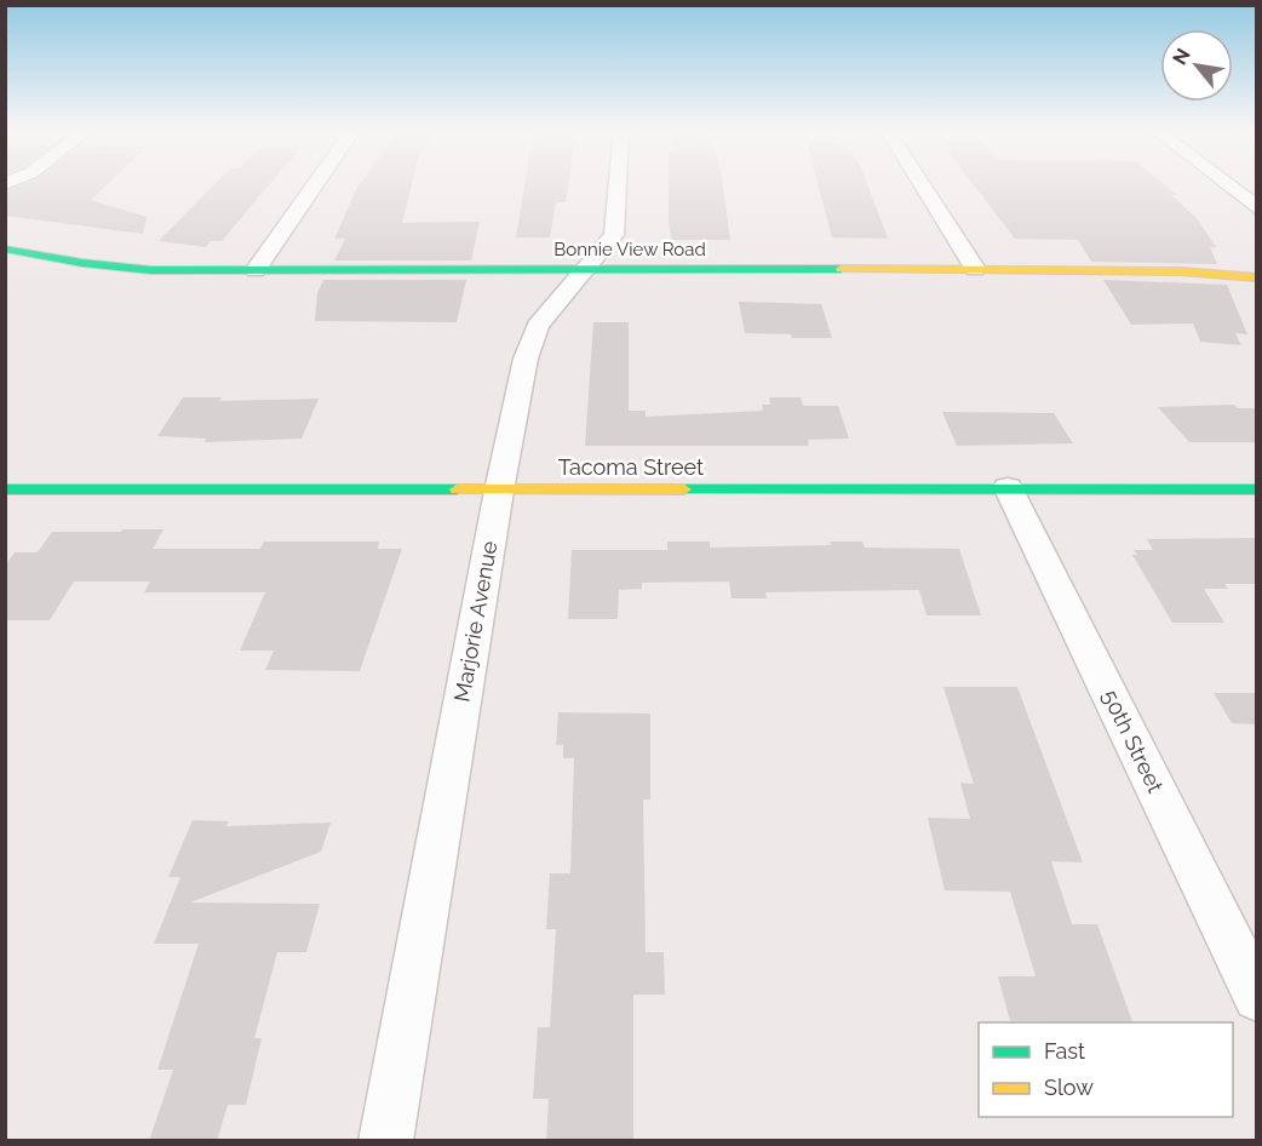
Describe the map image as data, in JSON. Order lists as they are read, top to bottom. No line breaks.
{"streets":{"street":["Bonnie View Road","Tacoma Street","Marjorie Avenue","50th Street"]},"crossings":[["Bonnie View Road","Marjorie Avenue"],["Tacoma Street","Marjorie Avenue"],["Tacoma Street","50th Street"]],"legend":["Fast","Slow"],"north":"top left"}
